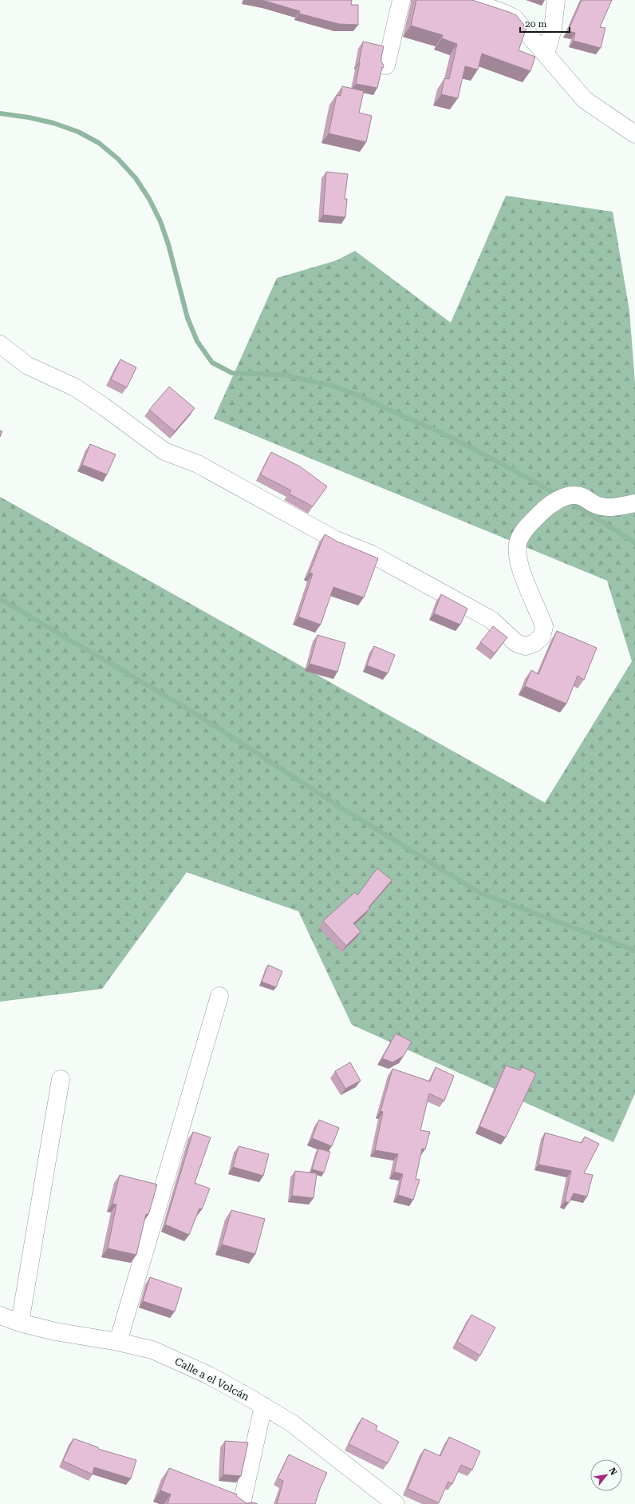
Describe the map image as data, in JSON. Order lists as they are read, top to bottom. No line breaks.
{"streets":{"street":["Calle a el Volcán"]},"scale_bar":"20 m","north":"top right"}
